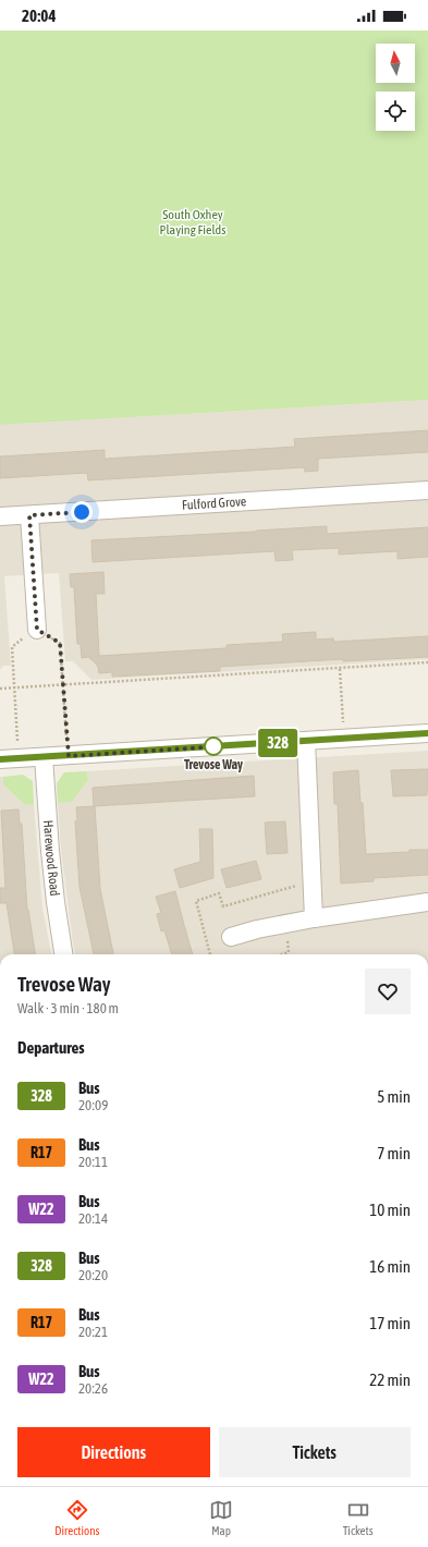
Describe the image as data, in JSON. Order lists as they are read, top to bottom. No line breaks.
{"streets":{"street":["Fulford Grove","Harewood Road"]},"parks":["South Oxhey Playing Fields"],"places":["Trevose Way"],"lines":["bus line 328"],"north":"top","page":{"status":"20:04","on_map":"328","heading":[["Trevose Way","Walk · 3 min · 180 m"],"Departures"],"list":[{"mark":"328","name":"Bus","note":"20:09","value":"5 min"},{"mark":"R17","name":"Bus","note":"20:11","value":"7 min"},{"mark":"W22","name":"Bus","note":"20:14","value":"10 min"},{"mark":"328","name":"Bus","note":"20:20","value":"16 min"},{"mark":"R17","name":"Bus","note":"20:21","value":"17 min"},{"mark":"W22","name":"Bus","note":"20:26","value":"22 min"}],"buttons":["Directions","Tickets"],"tabs":["Directions","Map","Tickets"]}}
